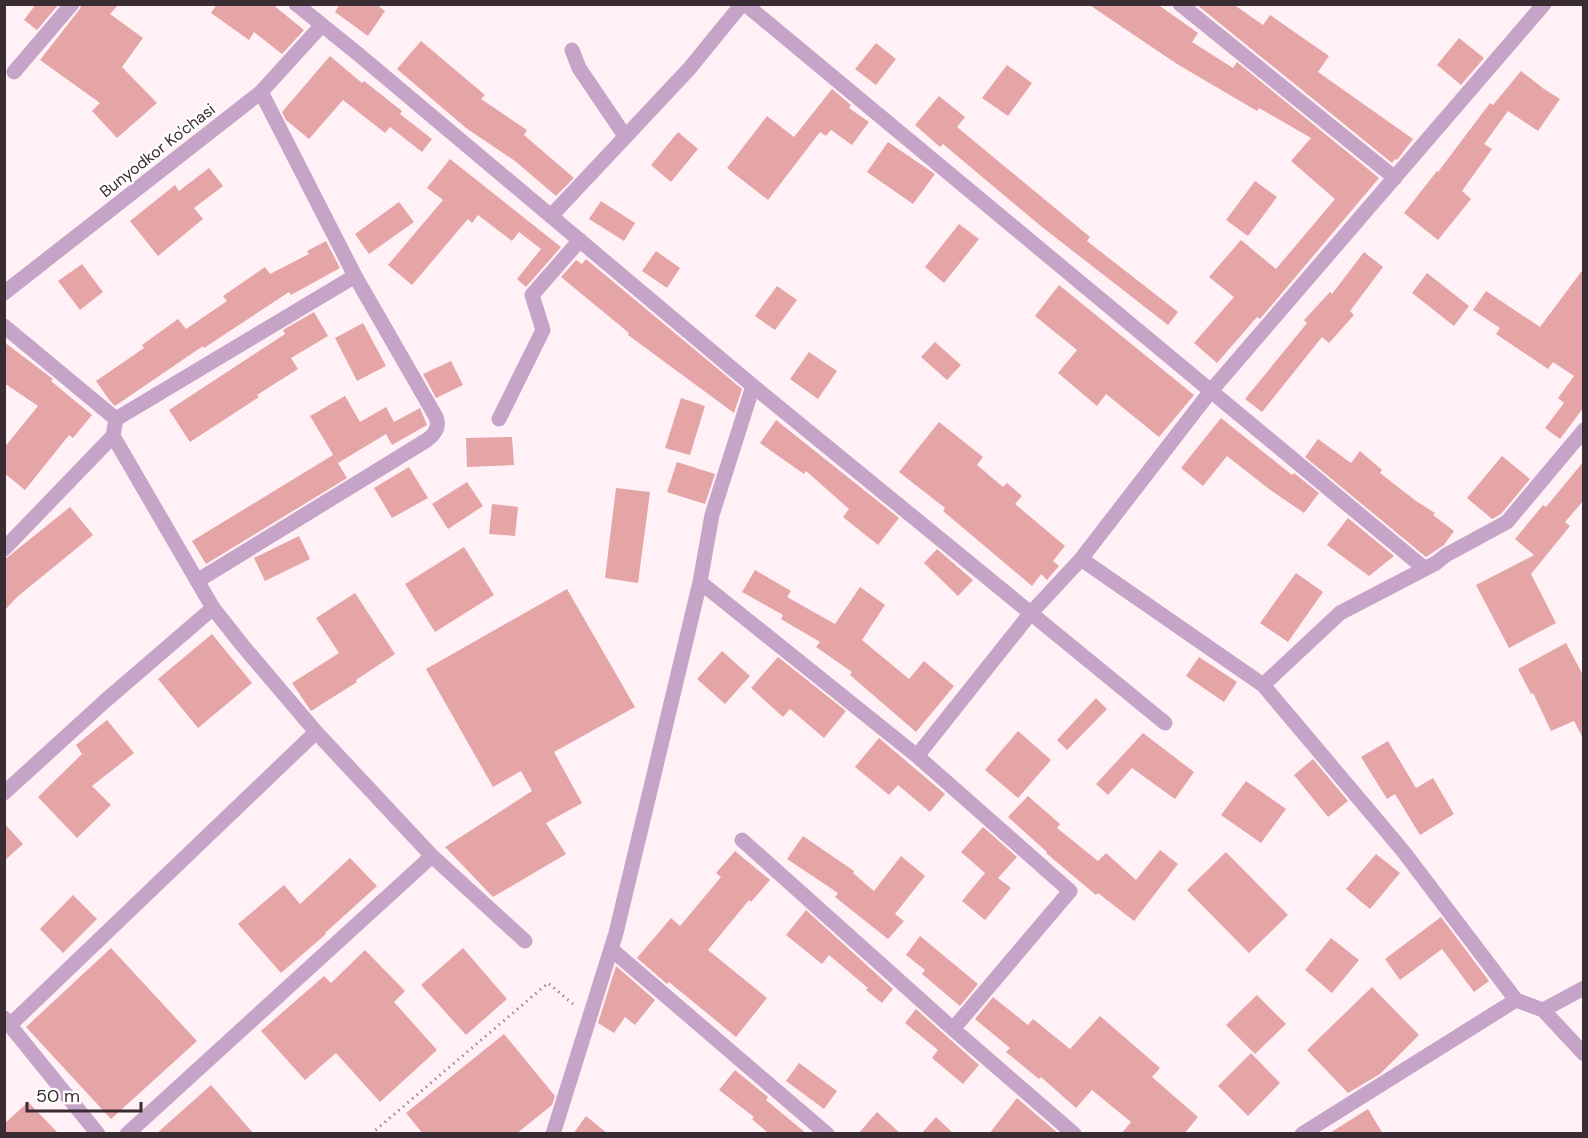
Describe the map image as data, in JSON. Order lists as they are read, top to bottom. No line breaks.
{"streets":{"street":["Bunyodkor Ko'chasi"]},"scale_bar":"50 m"}
